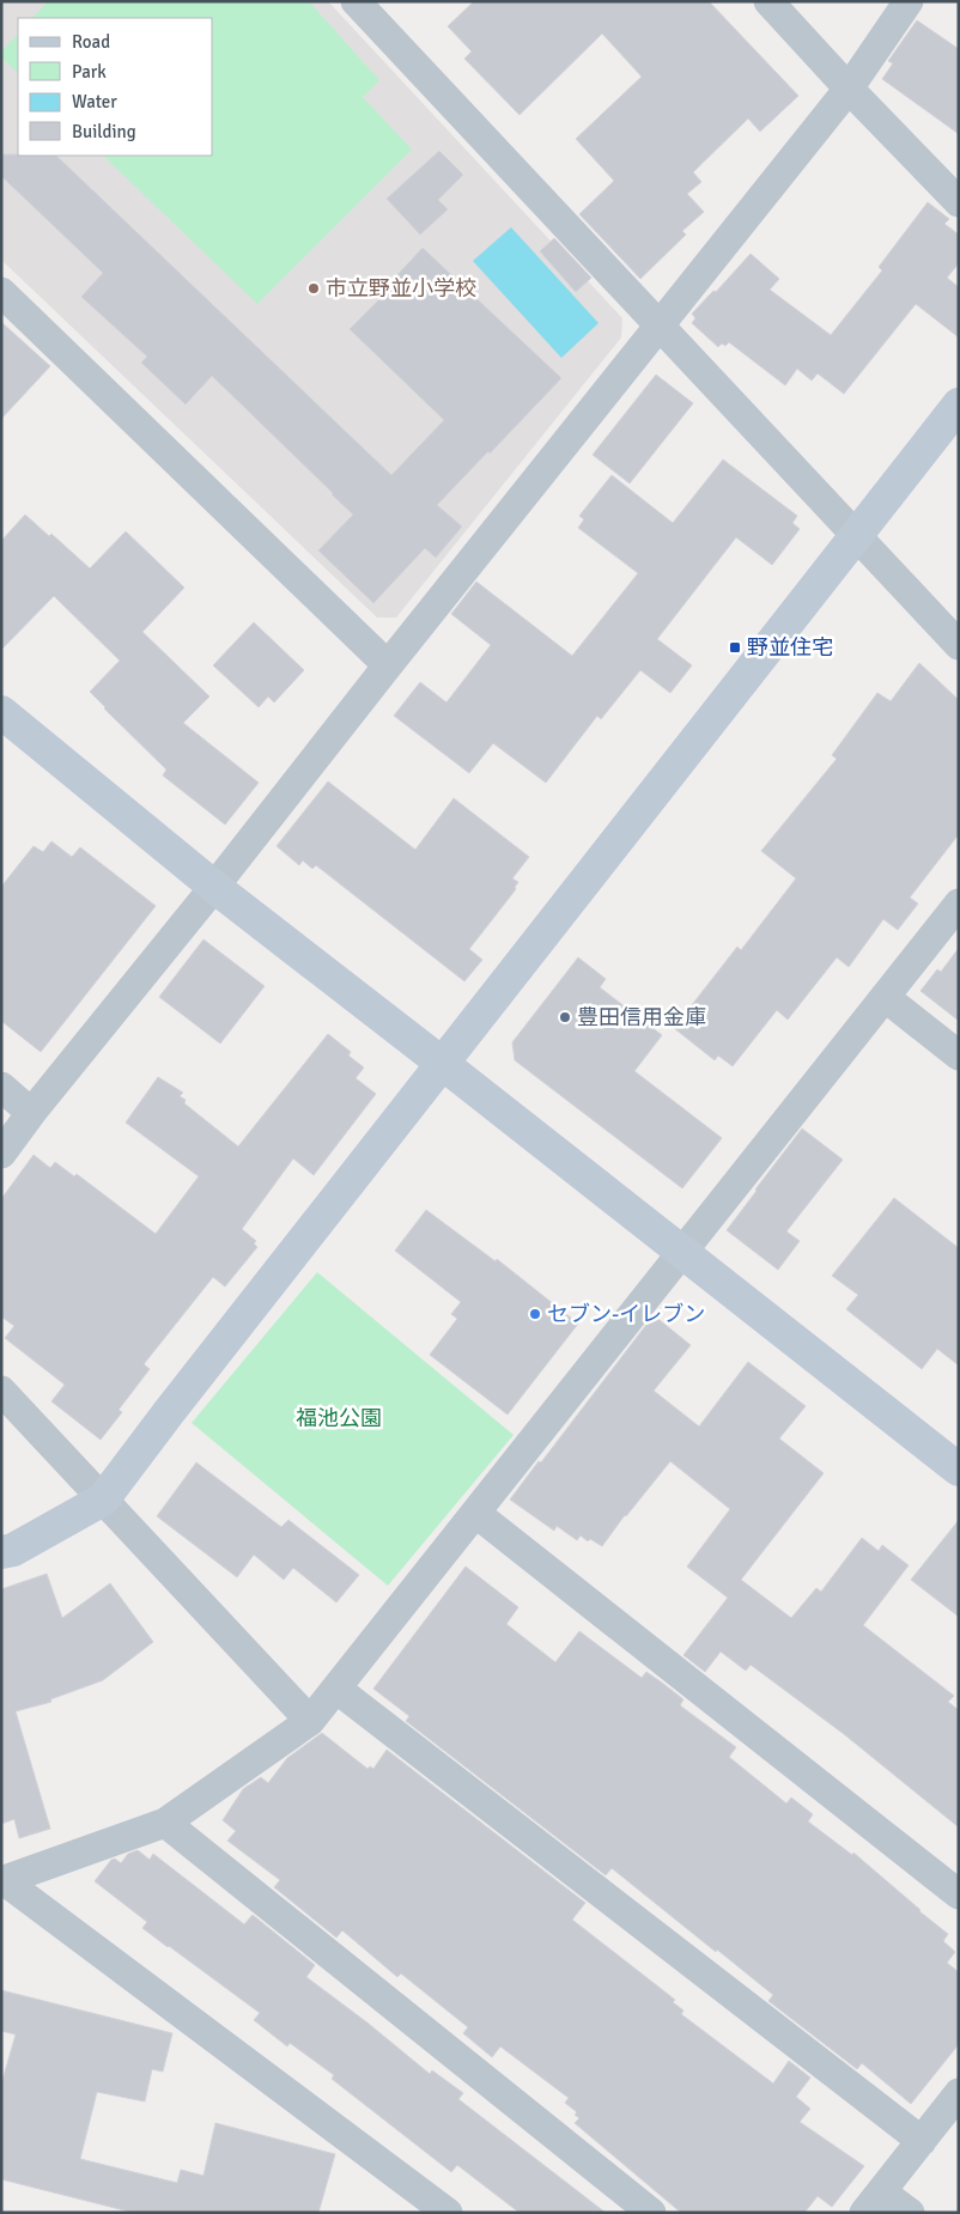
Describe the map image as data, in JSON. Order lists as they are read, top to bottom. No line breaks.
{"parks":["福池公園"],"places":{"other":["市立野並小学校","豊田信用金庫","セブン-イレブン"],"transit":["野並住宅"]},"legend":["Road","Park","Water","Building"]}
